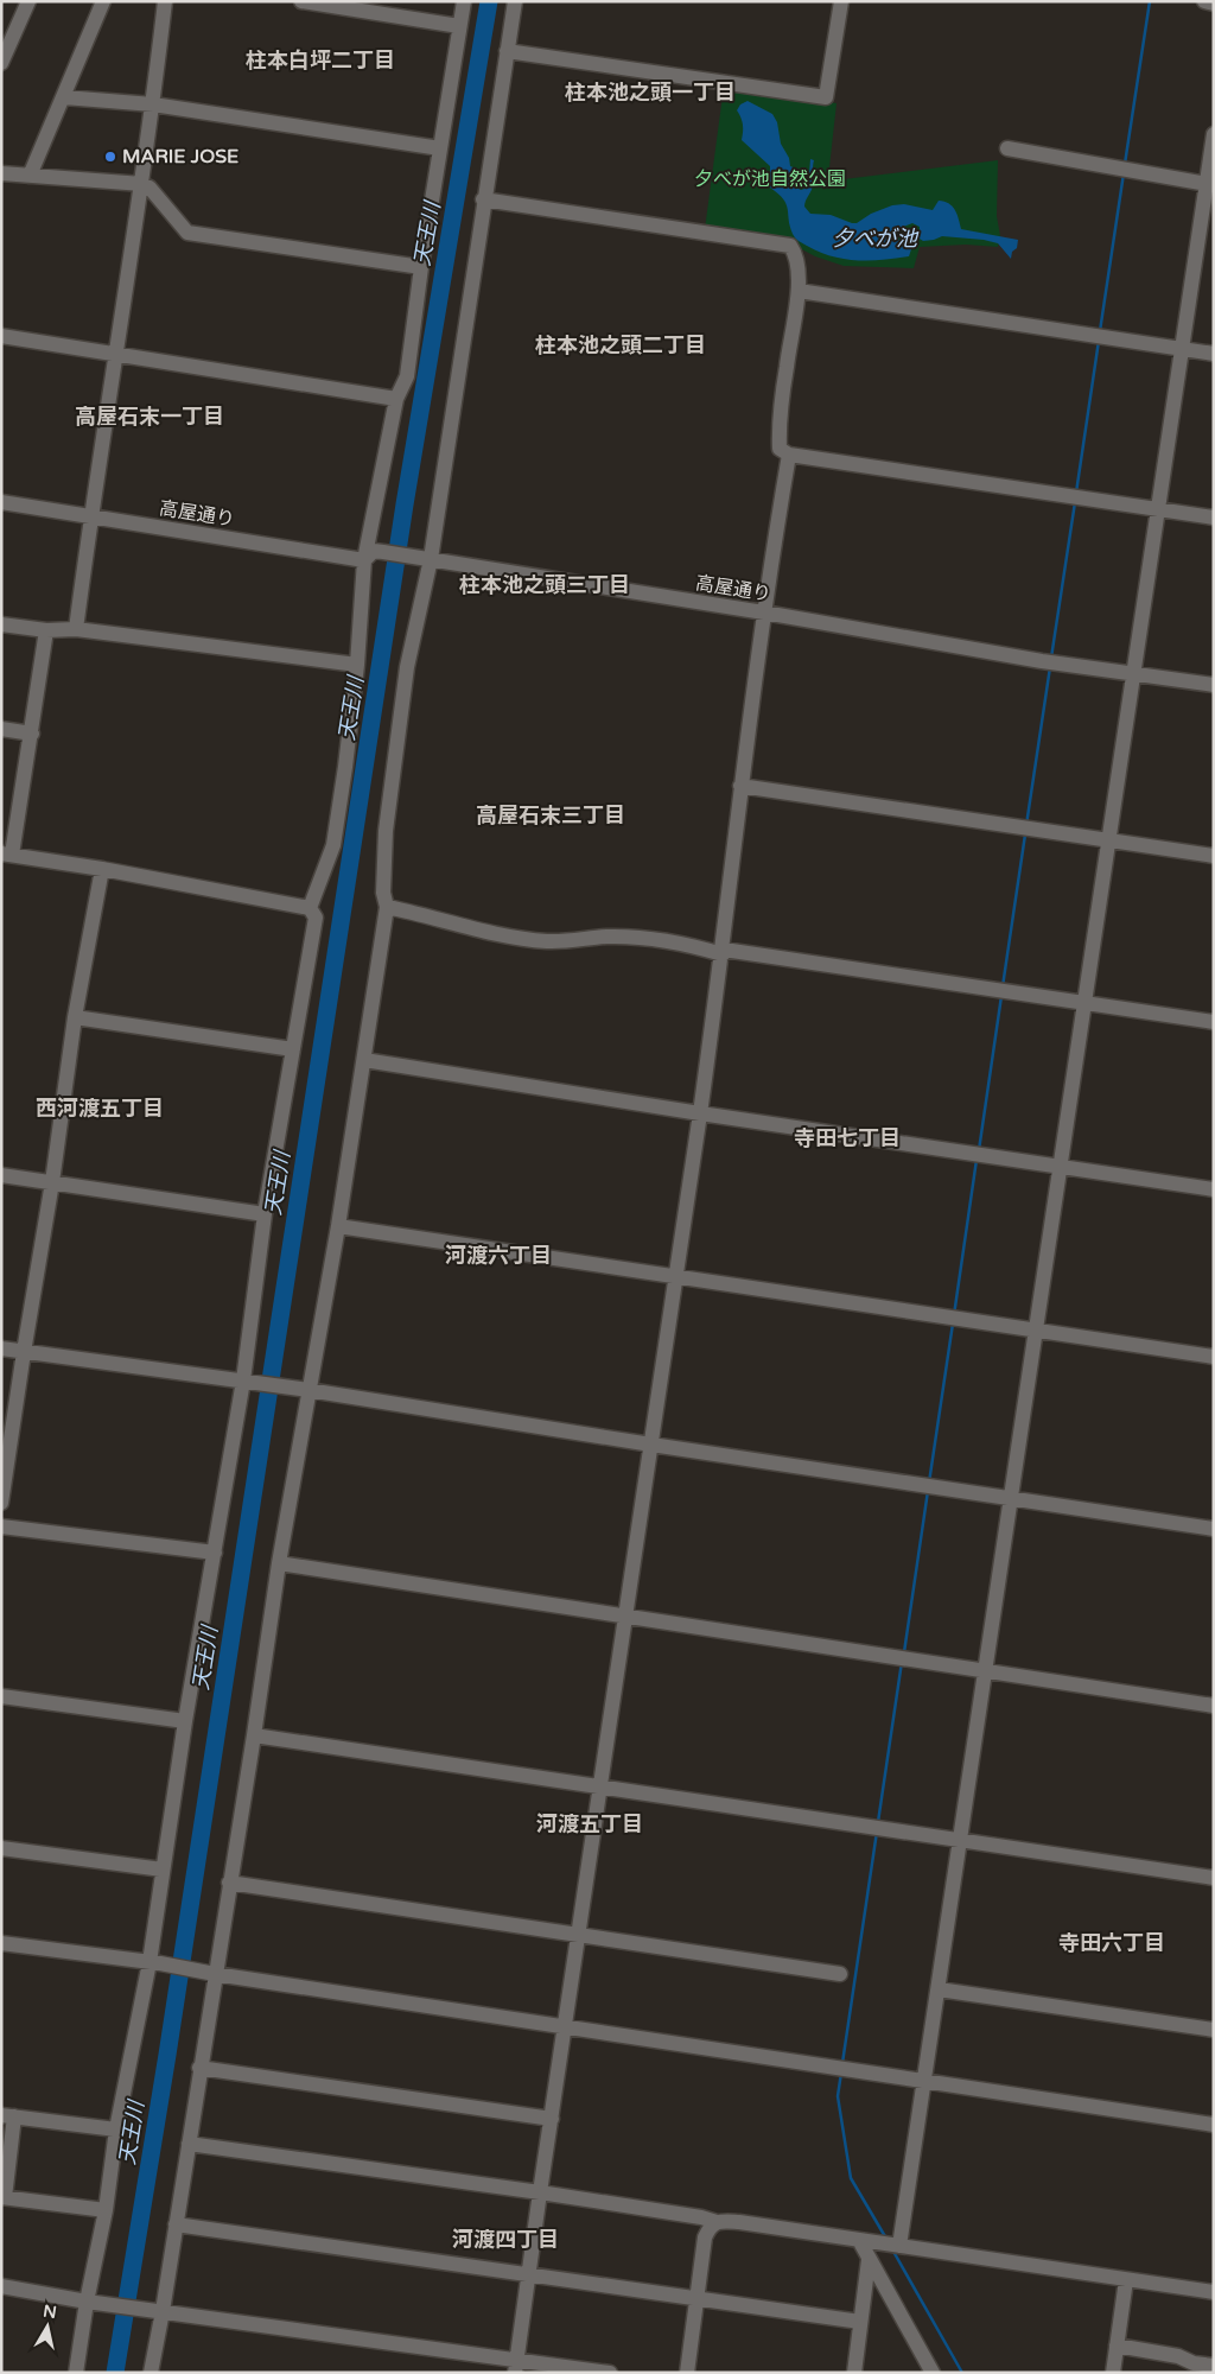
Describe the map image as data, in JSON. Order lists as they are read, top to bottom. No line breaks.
{"streets":{"street":["高屋通り"]},"districts":["柱本白坪二丁目","柱本池之頭一丁目","柱本池之頭二丁目","高屋石末一丁目","柱本池之頭三丁目","高屋石末三丁目","西河渡五丁目","寺田七丁目","河渡六丁目","河渡五丁目","寺田六丁目","河渡四丁目"],"water":["天王川","夕べが池"],"parks":["夕べが池自然公園"],"places":["MARIE JOSE"],"north":"top"}
